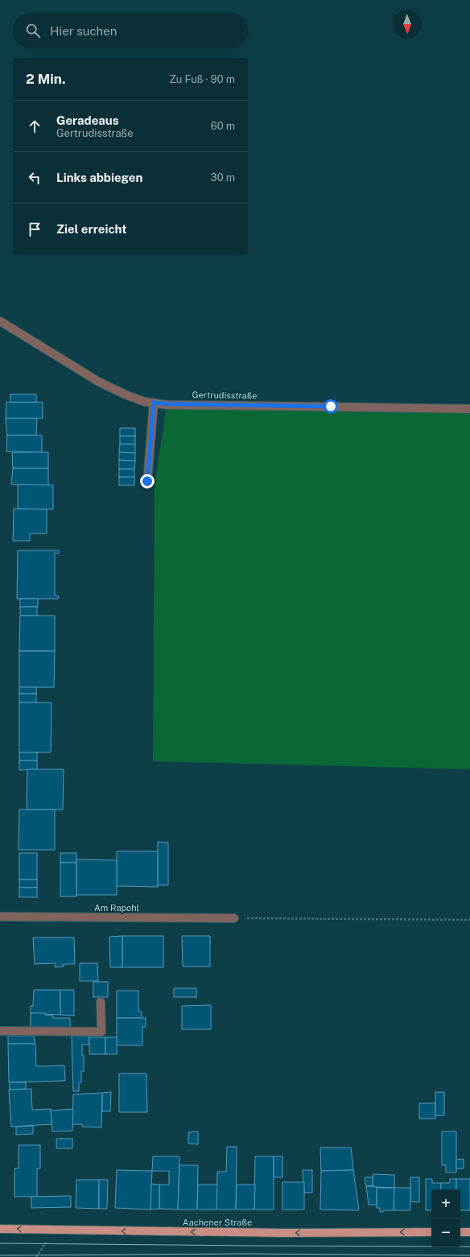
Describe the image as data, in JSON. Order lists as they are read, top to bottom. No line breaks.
{"streets":{"main road":["Aachener Straße"],"street":["Gertrudisstraße","Am Rapohl"]},"one_way":["Aachener Straße"],"north":"bottom","page":{"search":"Hier suchen","heading":["2 Min.","Zu Fuß · 90 m"],"list":[["Geradeaus","Gertrudisstraße","60 m"],["Links abbiegen","30 m"],"Ziel erreicht"],"map_buttons":["+","−"]}}
